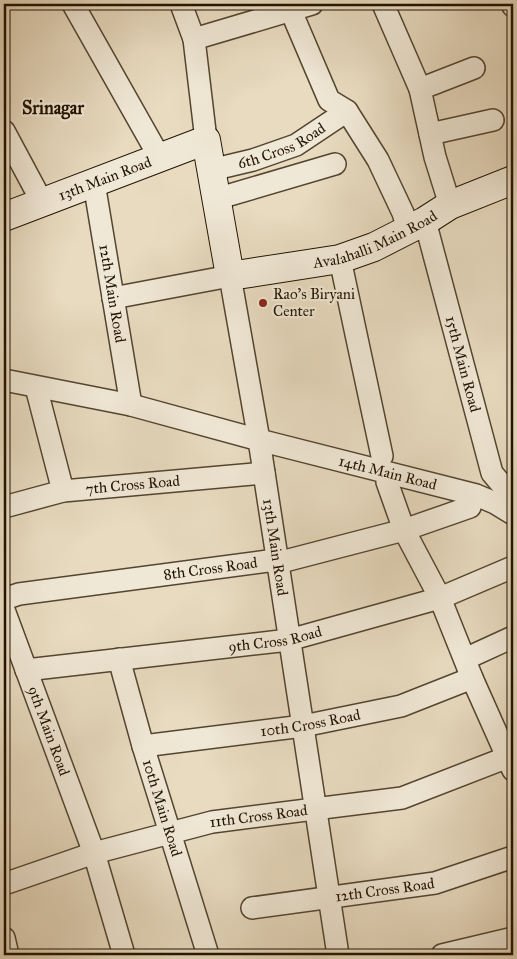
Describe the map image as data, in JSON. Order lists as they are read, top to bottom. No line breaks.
{"streets":{"street":["6th Cross Road","13th Main Road","Avalahalli Main Road","12th Main Road","15th Main Road","14th Main Road","7th Cross Road","8th Cross Road","9th Cross Road","10th Cross Road","9th Main Road","10th Main Road","11th Cross Road","12th Cross Road"]},"crossings":[["6th Cross Road","13th Main Road"],["6th Cross Road","15th Main Road"],["13th Main Road","Avalahalli Main Road"],["13th Main Road","12th Main Road"],["13th Main Road","14th Main Road"],["13th Main Road","7th Cross Road"],["13th Main Road","8th Cross Road"],["13th Main Road","9th Cross Road"],["13th Main Road","10th Cross Road"],["13th Main Road","11th Cross Road"],["13th Main Road","12th Cross Road"],["Avalahalli Main Road","15th Main Road"],["Avalahalli Main Road","14th Main Road"],["12th Main Road","14th Main Road"],["9th Cross Road","9th Main Road"],["9th Cross Road","10th Main Road"],["10th Cross Road","10th Main Road"],["9th Main Road","11th Cross Road"],["10th Main Road","11th Cross Road"]],"districts":["Srinagar"],"places":["Rao's Biryani Center"]}
